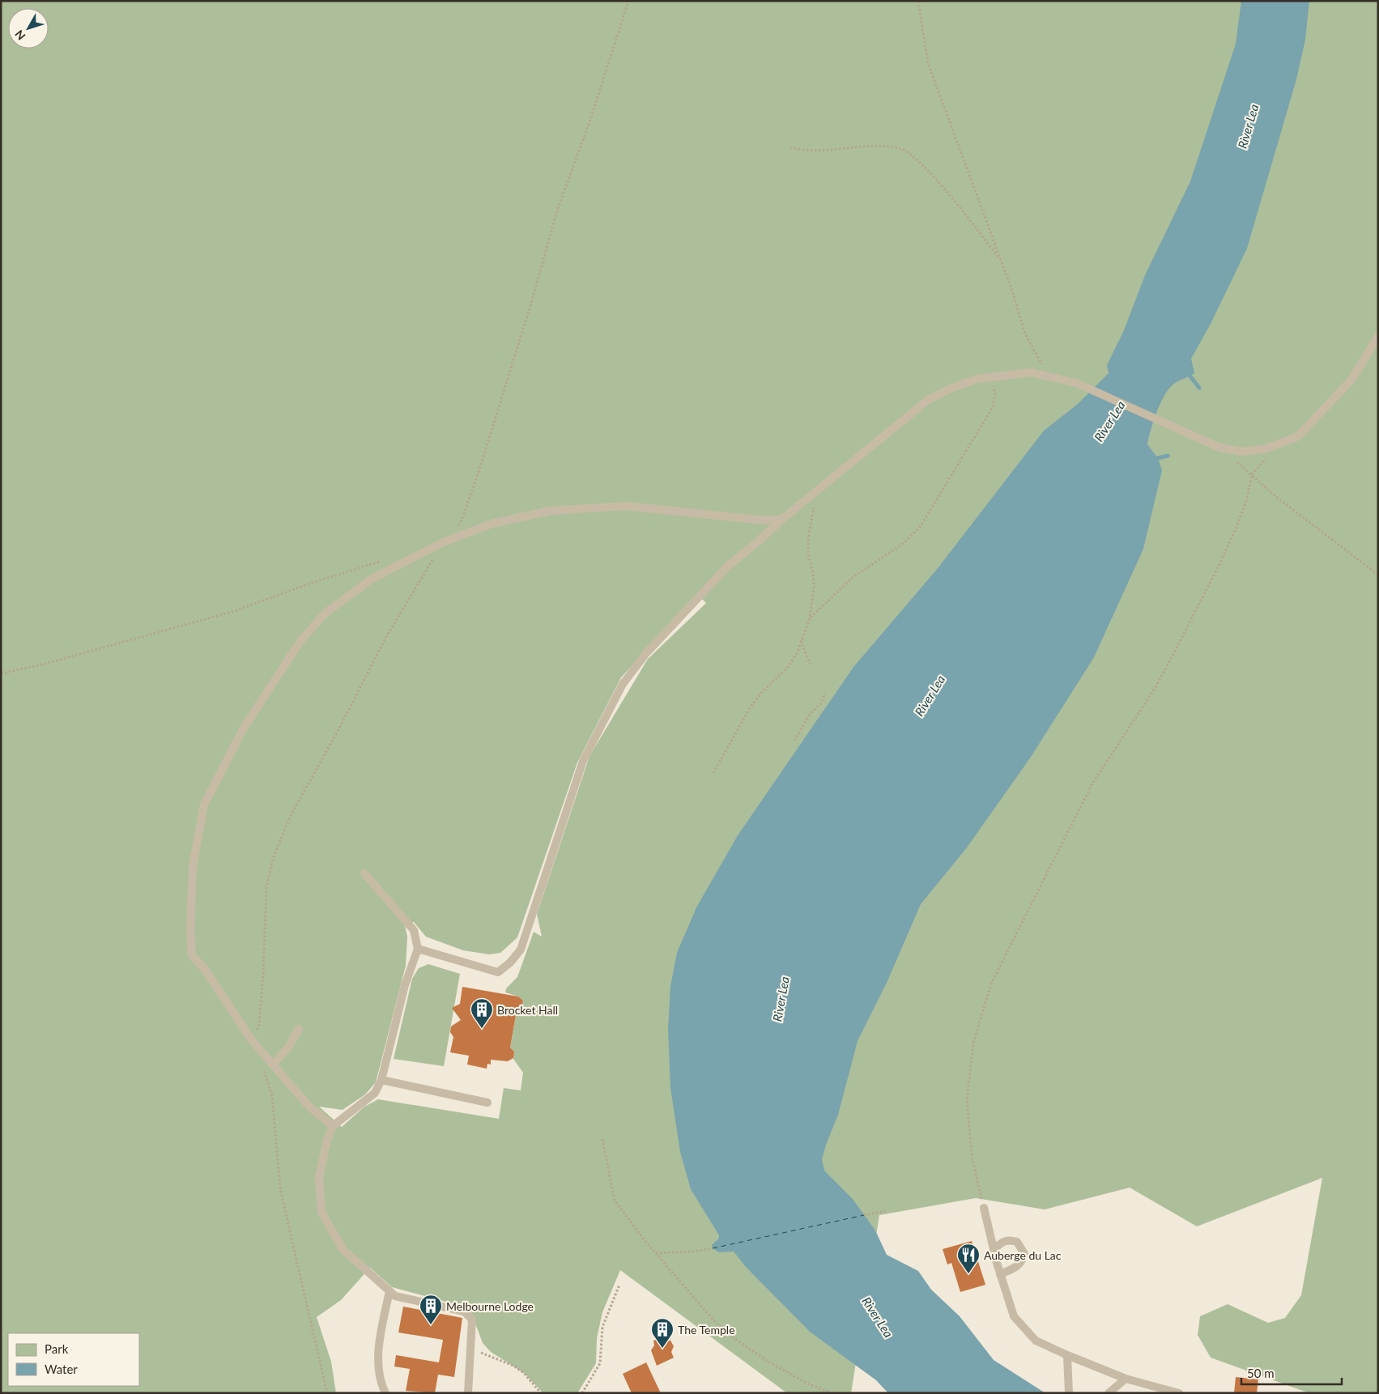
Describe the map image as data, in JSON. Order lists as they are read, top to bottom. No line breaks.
{"water":["River Lea"],"places":{"building":["Brocket Hall","Melbourne Lodge","The Temple"],"restaurant":["Auberge du Lac"]},"legend":["Park","Water"],"scale_bar":"50 m","north":"bottom left"}
